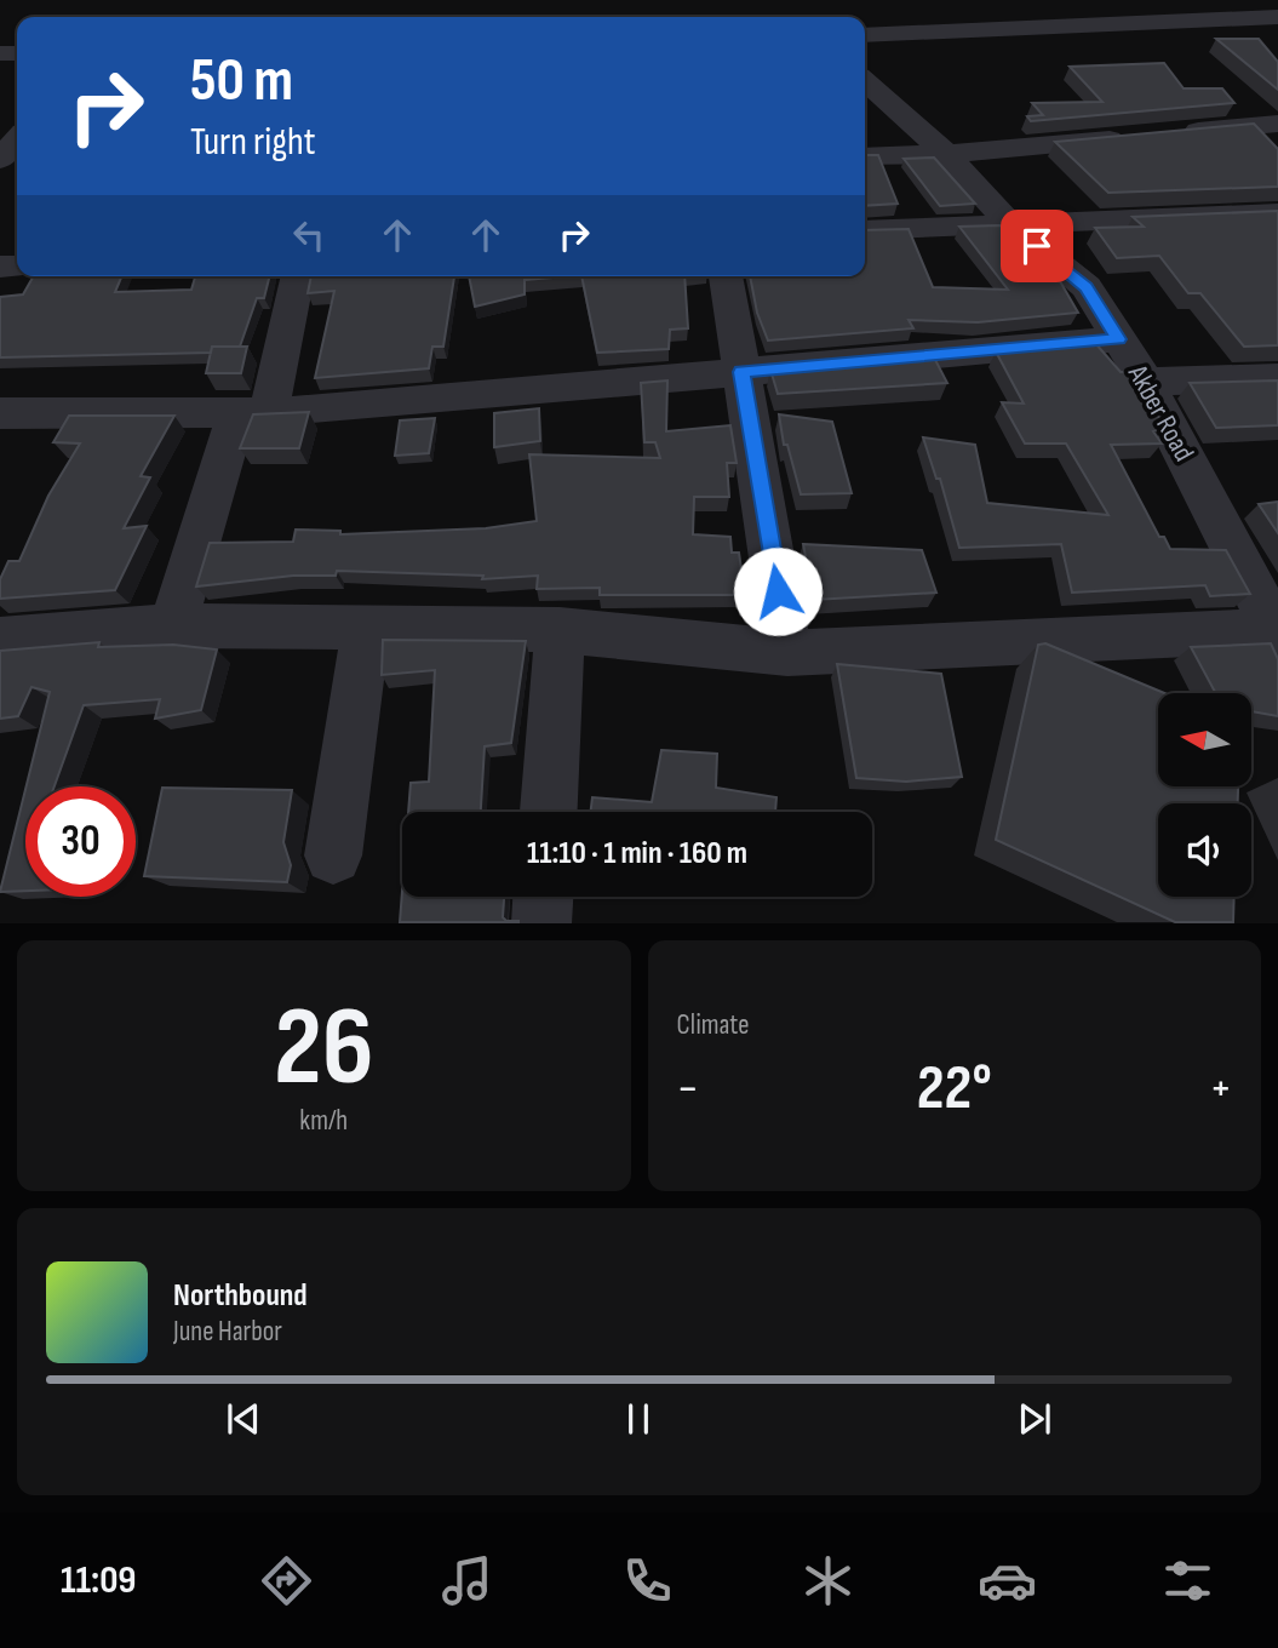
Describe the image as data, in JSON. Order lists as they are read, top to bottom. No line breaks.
{"streets":{"street":["Akber Road"]},"north":"left","page":{"turn":["50 m","Turn right"],"limit":"30","trip":"11:10 · 1 min · 160 m","tile":[["26","km/h"],"Climate"],"heat":["−","22°","+"],"song":["Northbound","June Harbor"],"tabs":"11:09"}}
